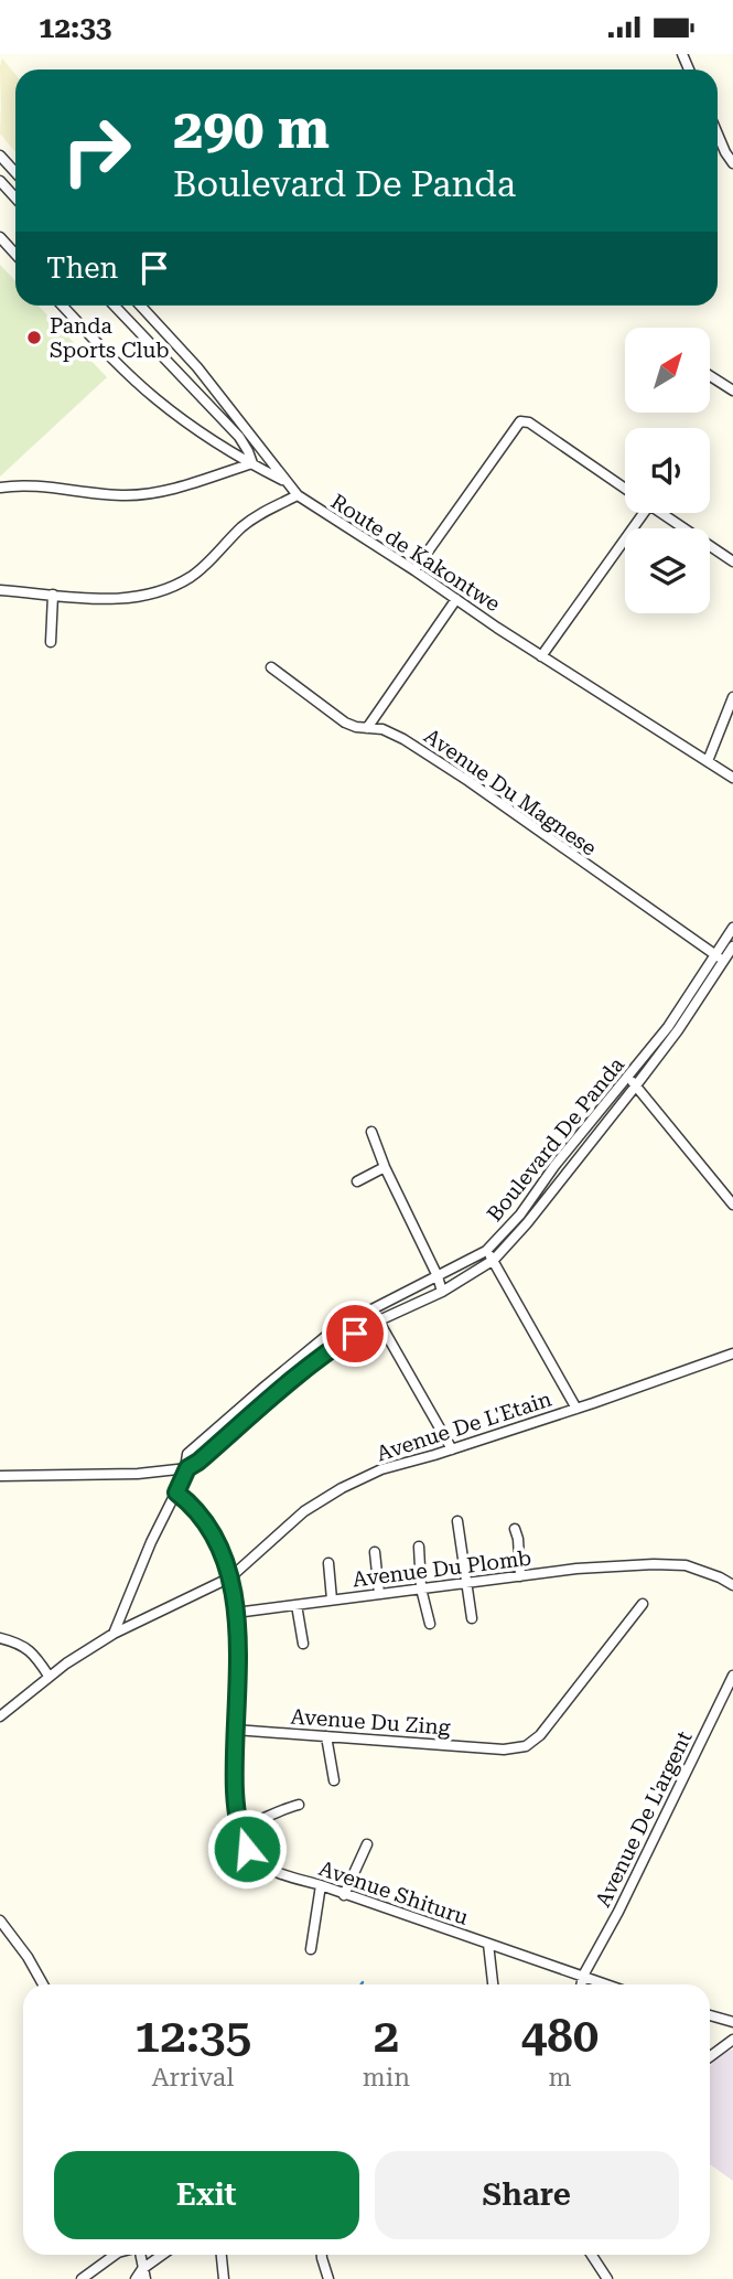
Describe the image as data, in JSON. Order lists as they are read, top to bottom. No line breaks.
{"streets":{"street":["Route de Kakontwe","Avenue Du Magnese","Boulevard De Panda","Avenue De L'Etain","Avenue Du Plomb","Avenue Du Zing","Avenue De L'argent","Avenue Shituru"]},"crossings":[["Avenue Du Magnese","Boulevard De Panda"],["Boulevard De Panda","Avenue De L'Etain"],["Boulevard De Panda","Avenue Shituru"],["Avenue De L'Etain","Avenue Shituru"],["Avenue Du Plomb","Avenue Shituru"],["Avenue Du Zing","Avenue Shituru"],["Avenue De L'argent","Avenue Shituru"]],"places":["Panda Sports Club"],"north":"top right","page":{"status":"12:33","turn":["290 m","Boulevard De Panda"],"then":"Then","eta":["12:35","Arrival","2","min","480","m"],"buttons":["Exit","Share"]}}
